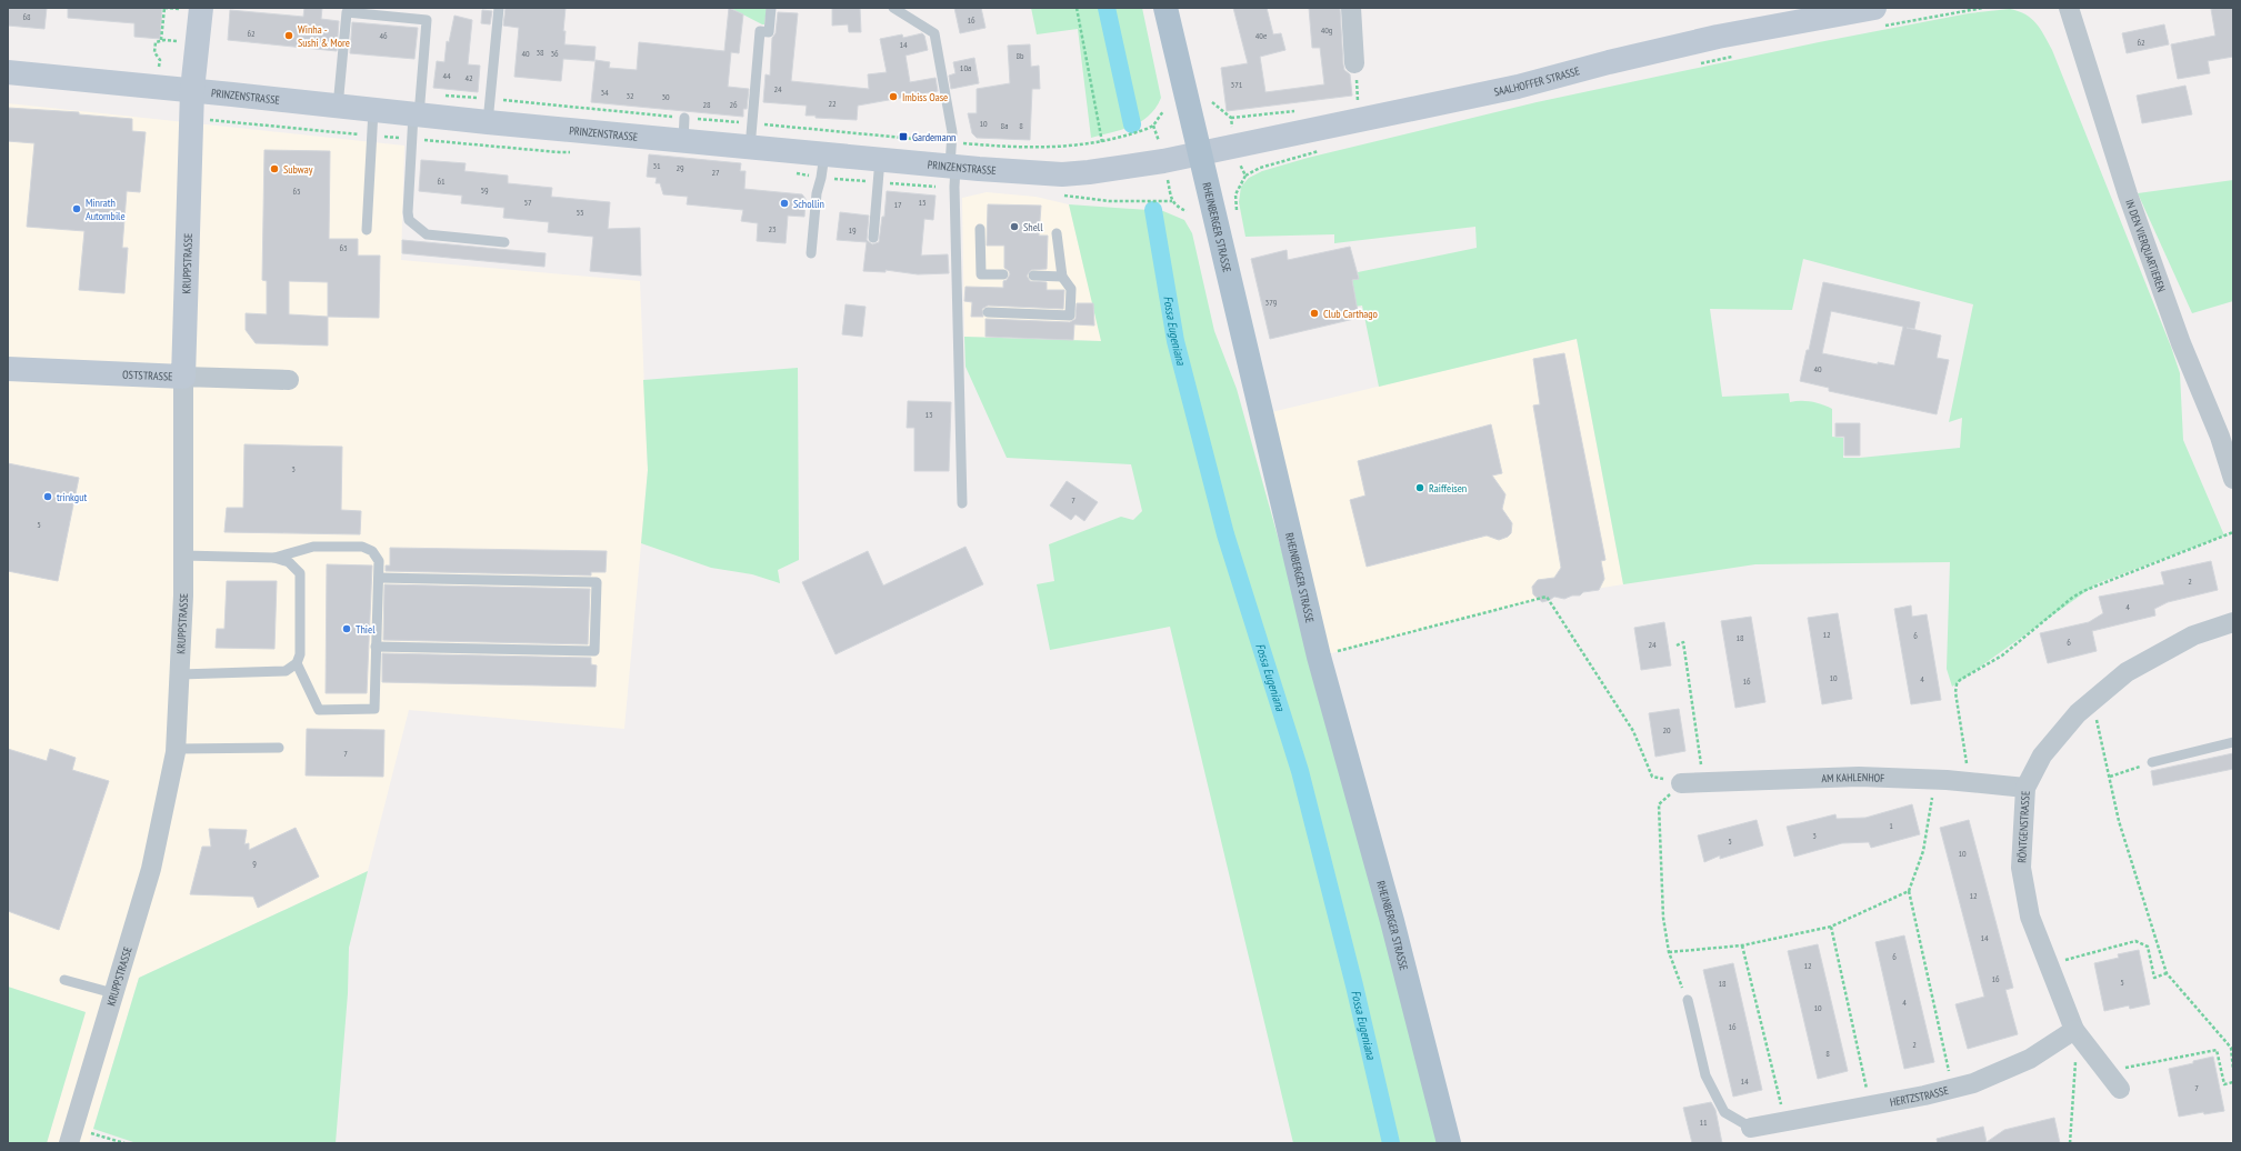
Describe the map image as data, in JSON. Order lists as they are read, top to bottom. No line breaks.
{"streets":{"main road":["SAALHOFFER STRASSE","PRINZENSTRASSE","RHEINBERGER STRASSE","KRUPPSTRASSE","OSTSTRASSE"],"street":["IN DEN VIERQUARTIEREN","AM KAHLENHOF","RÖNTGENSTRASSE","HERTZSTRASSE"]},"crossings":[["SAALHOFFER STRASSE","PRINZENSTRASSE"],["SAALHOFFER STRASSE","RHEINBERGER STRASSE"],["PRINZENSTRASSE","RHEINBERGER STRASSE"],["PRINZENSTRASSE","KRUPPSTRASSE"],["KRUPPSTRASSE","OSTSTRASSE"],["AM KAHLENHOF","RÖNTGENSTRASSE"],["RÖNTGENSTRASSE","HERTZSTRASSE"]],"water":["Fossa Eugeniana"],"places":{"other":["Winha - Sushi & More","Imbiss Oase","Subway","Schollin","Minrath Autombile","Shell","Club Carthago","Raiffeisen","trinkgut","Thiel"],"transit":["Gardemann"]},"house_numbers":["68","16","40g","62","46","40e","62","14","38","40","36","8b","10a","44","42","371","24","34","32","30","22","28","26","10","8a","8","31","29","27","61","59","65","57","15","17","55","23","19","63","379","40","13","3","7","5","2","4","12","6","18","6","24","10","4","16","20","7","1","3","5","10","9","12","14","6","12","16","5","18","4","10","16","2","8","14","7","11"]}
